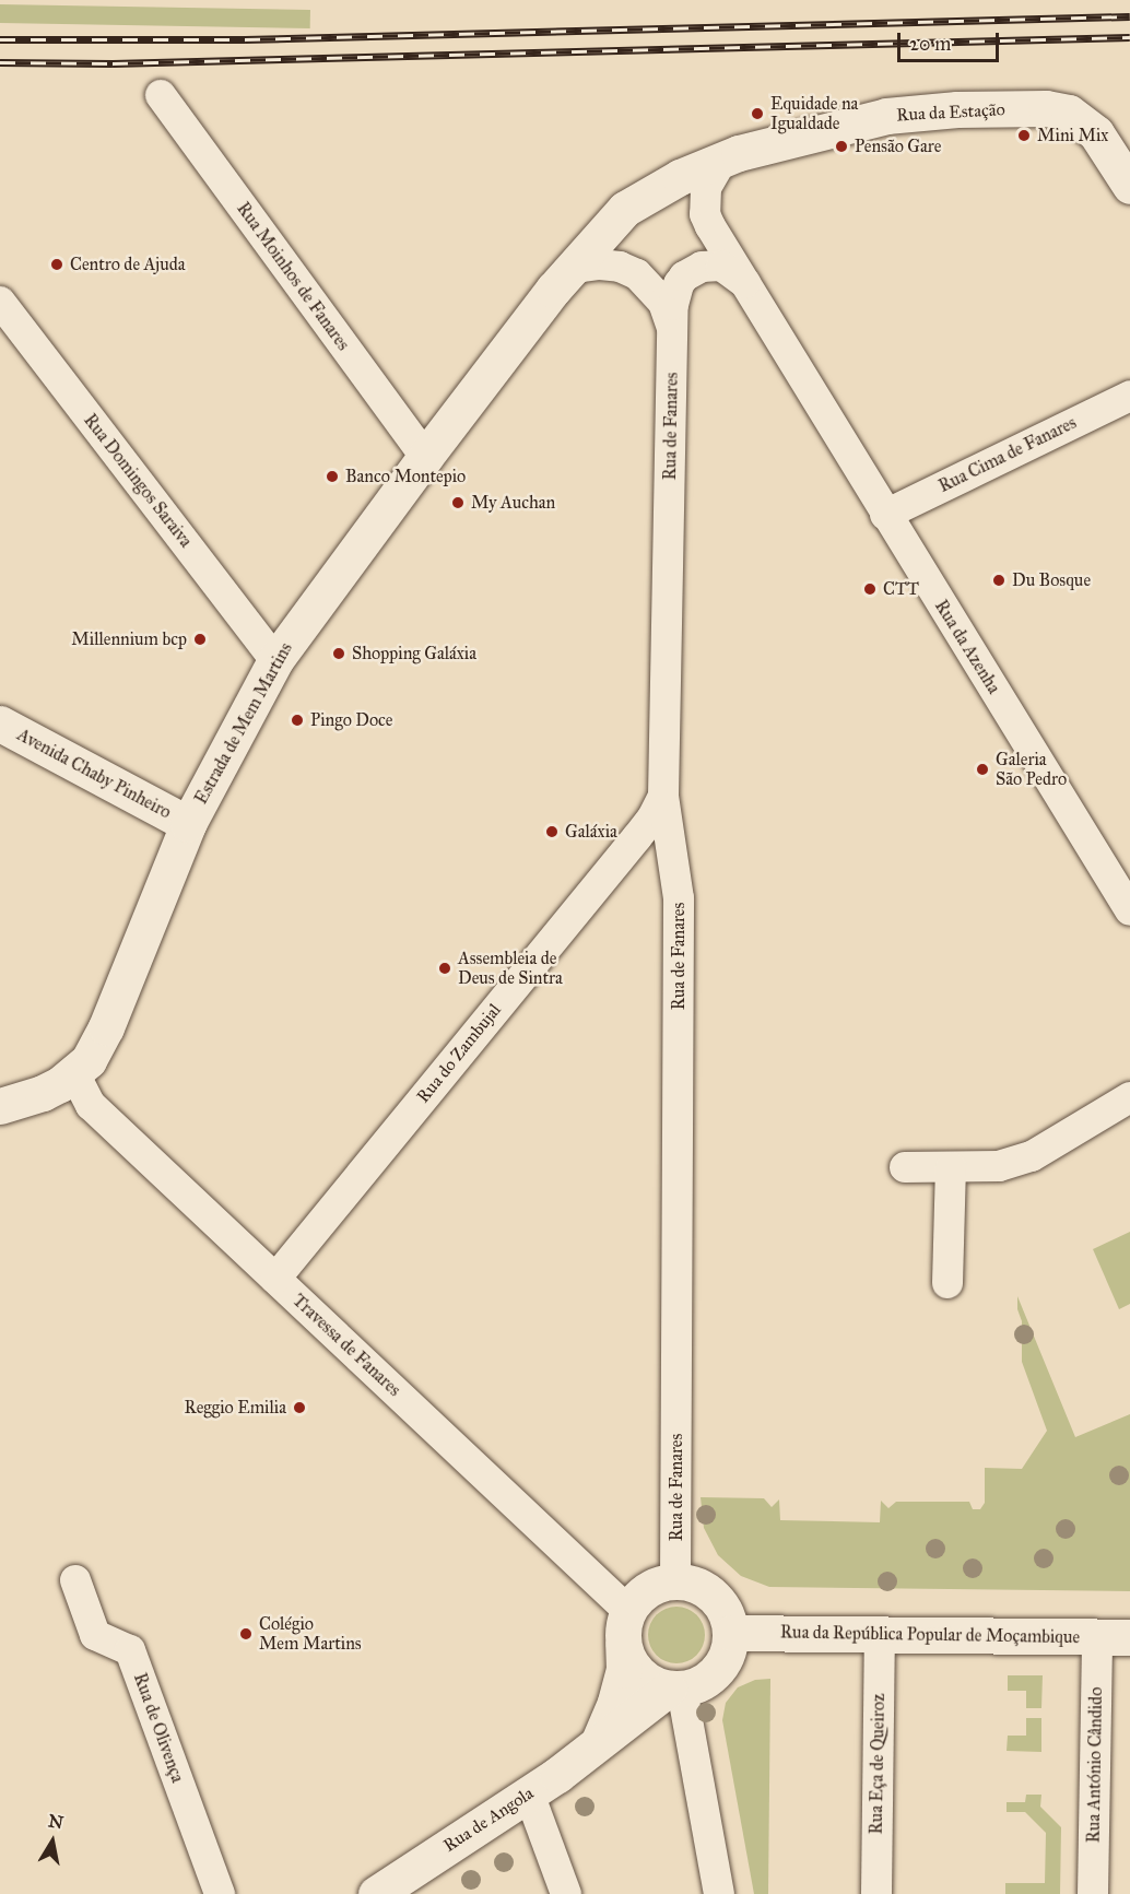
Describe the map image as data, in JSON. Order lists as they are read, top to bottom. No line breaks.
{"streets":{"street":["Rua da Estação","Rua Moinhos de Fanares","Rua de Fanares","Rua Cima de Fanares","Rua Domingos Saraiva","Rua da Azenha","Estrada de Mem Martins","Avenida Chaby Pinheiro","Rua do Zambujal","Travessa de Fanares","Rua da República Popular de Moçambique","Rua de Olivença","Rua Eça de Queiroz","Rua António Cândido","Rua de Angola"]},"crossings":[["Rua da Estação","Rua da Azenha"],["Rua da Estação","Estrada de Mem Martins"],["Rua Moinhos de Fanares","Estrada de Mem Martins"],["Rua de Fanares","Rua do Zambujal"],["Rua de Fanares","Travessa de Fanares"],["Rua de Fanares","Rua da República Popular de Moçambique"],["Rua de Fanares","Rua de Angola"],["Rua Cima de Fanares","Rua da Azenha"],["Rua Domingos Saraiva","Estrada de Mem Martins"],["Estrada de Mem Martins","Avenida Chaby Pinheiro"],["Estrada de Mem Martins","Travessa de Fanares"],["Rua do Zambujal","Travessa de Fanares"],["Travessa de Fanares","Rua da República Popular de Moçambique"],["Travessa de Fanares","Rua de Angola"],["Rua da República Popular de Moçambique","Rua Eça de Queiroz"],["Rua da República Popular de Moçambique","Rua António Cândido"],["Rua da República Popular de Moçambique","Rua de Angola"]],"places":["Equidade na Igualdade","Mini Mix","Pensão Gare","Centro de Ajuda","Banco Montepio","My Auchan","Du Bosque","CTT","Millennium bcp","Shopping Galáxia","Pingo Doce","Galeria São Pedro","Galáxia","Assembleia de Deus de Sintra","Reggio Emilia","Colégio Mem Martins"],"scale_bar":"20 m","north":"top"}
